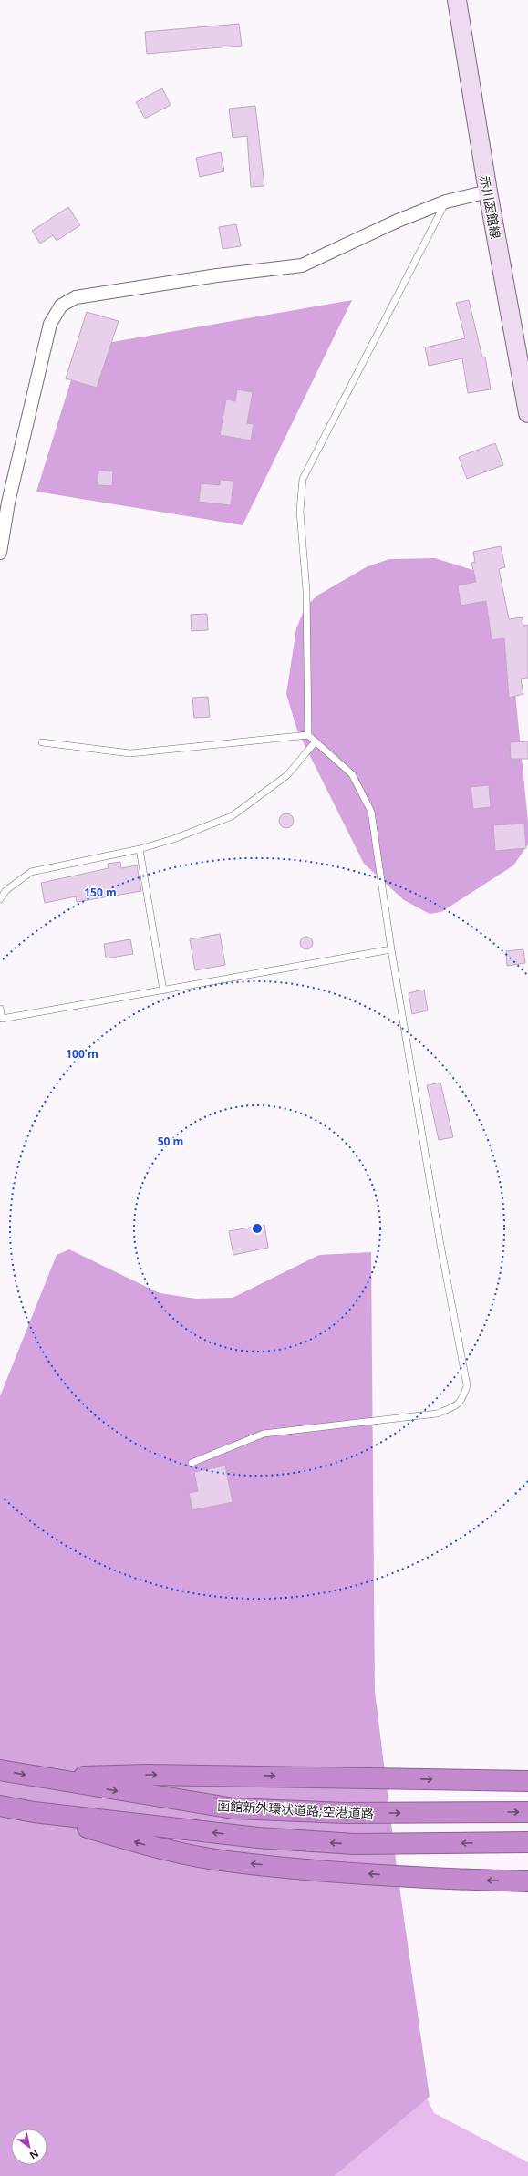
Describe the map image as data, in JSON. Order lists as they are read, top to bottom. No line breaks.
{"streets":{"highway":["函館新外環状道路;空港道路"],"main road":["赤川函館線"]},"north":"bottom right","rings":["150 m","100 m","50 m"]}
